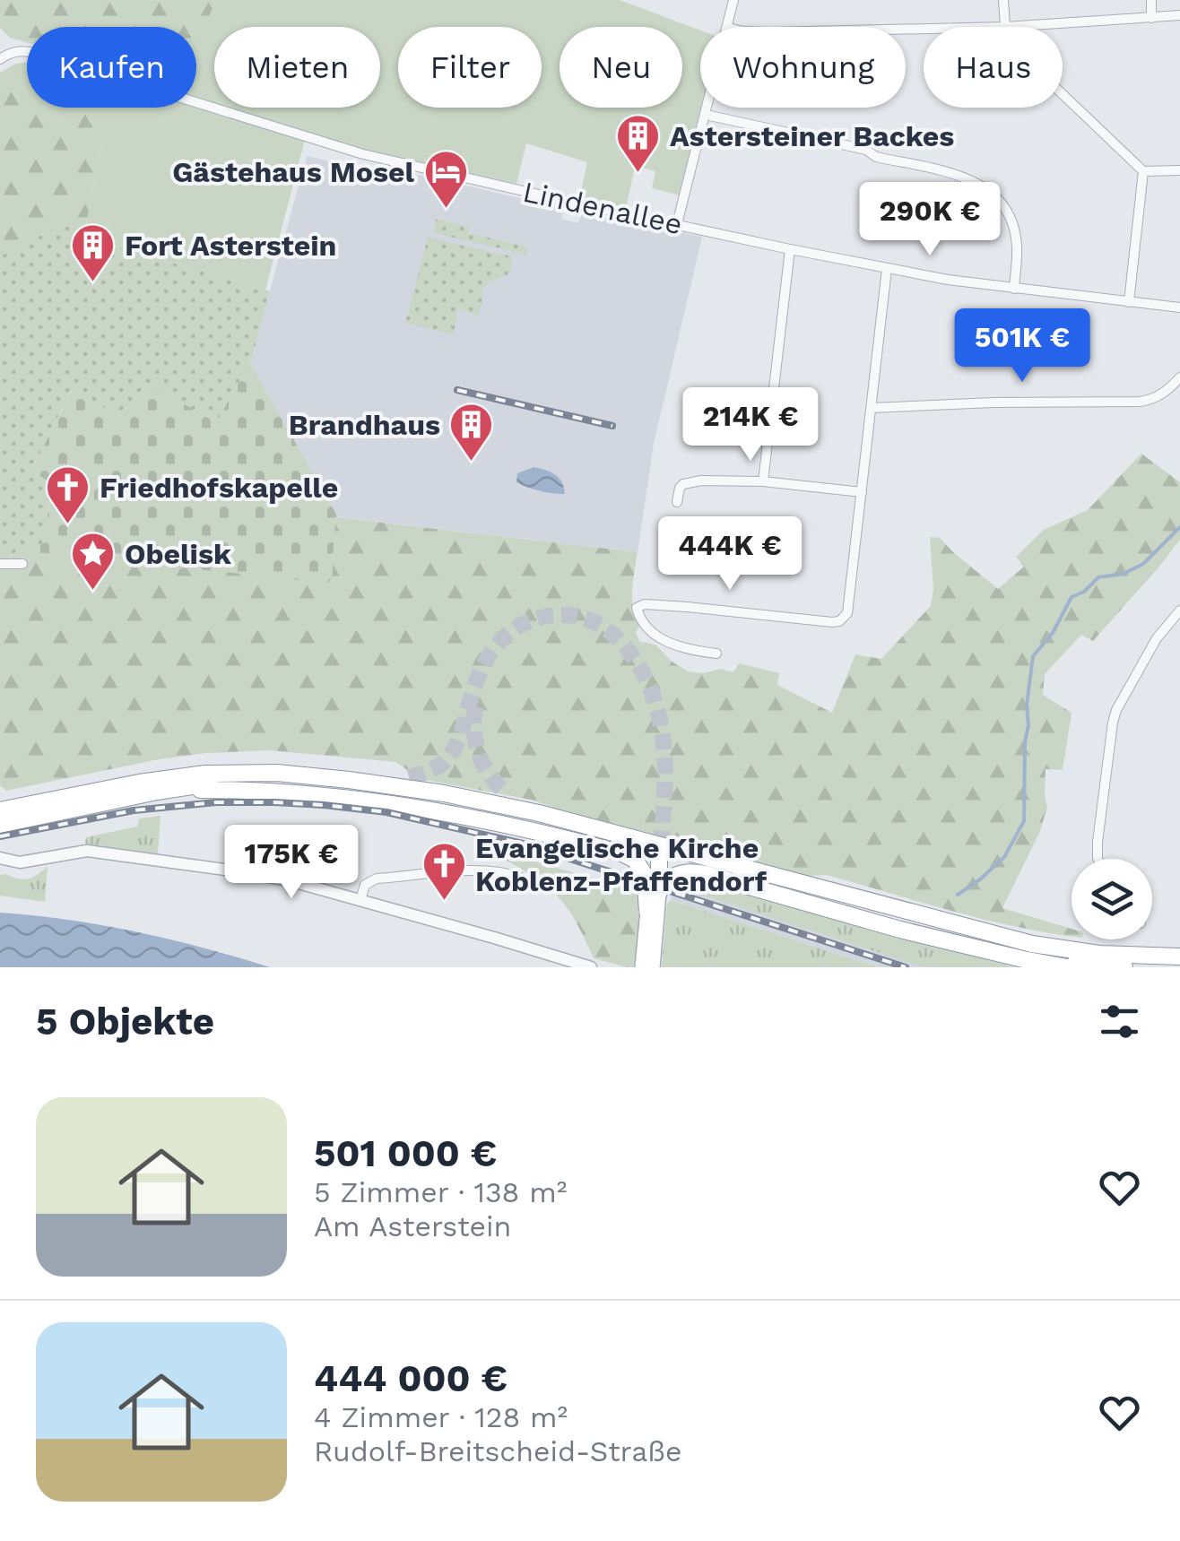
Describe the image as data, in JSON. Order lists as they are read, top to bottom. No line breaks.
{"streets":{"street":["Lindenallee"]},"places":{"building":["Astersteiner Backes","Fort Asterstein","Brandhaus"],"hotel":["Gästehaus Mosel"],"church":["Friedhofskapelle","Evangelische Kirche Koblenz-Pfaffendorf"],"place":["Obelisk"]},"page":{"chip":["Kaufen","Mieten","Filter","Neu","Wohnung","Haus"],"price":["290K €","501K €","214K €","444K €","175K €"],"heading":"5 Objekte","list":[{"name":"501 000 €","note":"5 Zimmer · 138 m² · Am Asterstein"},{"name":"444 000 €","note":"4 Zimmer · 128 m² · Rudolf-Breitscheid-Straße"}]}}
